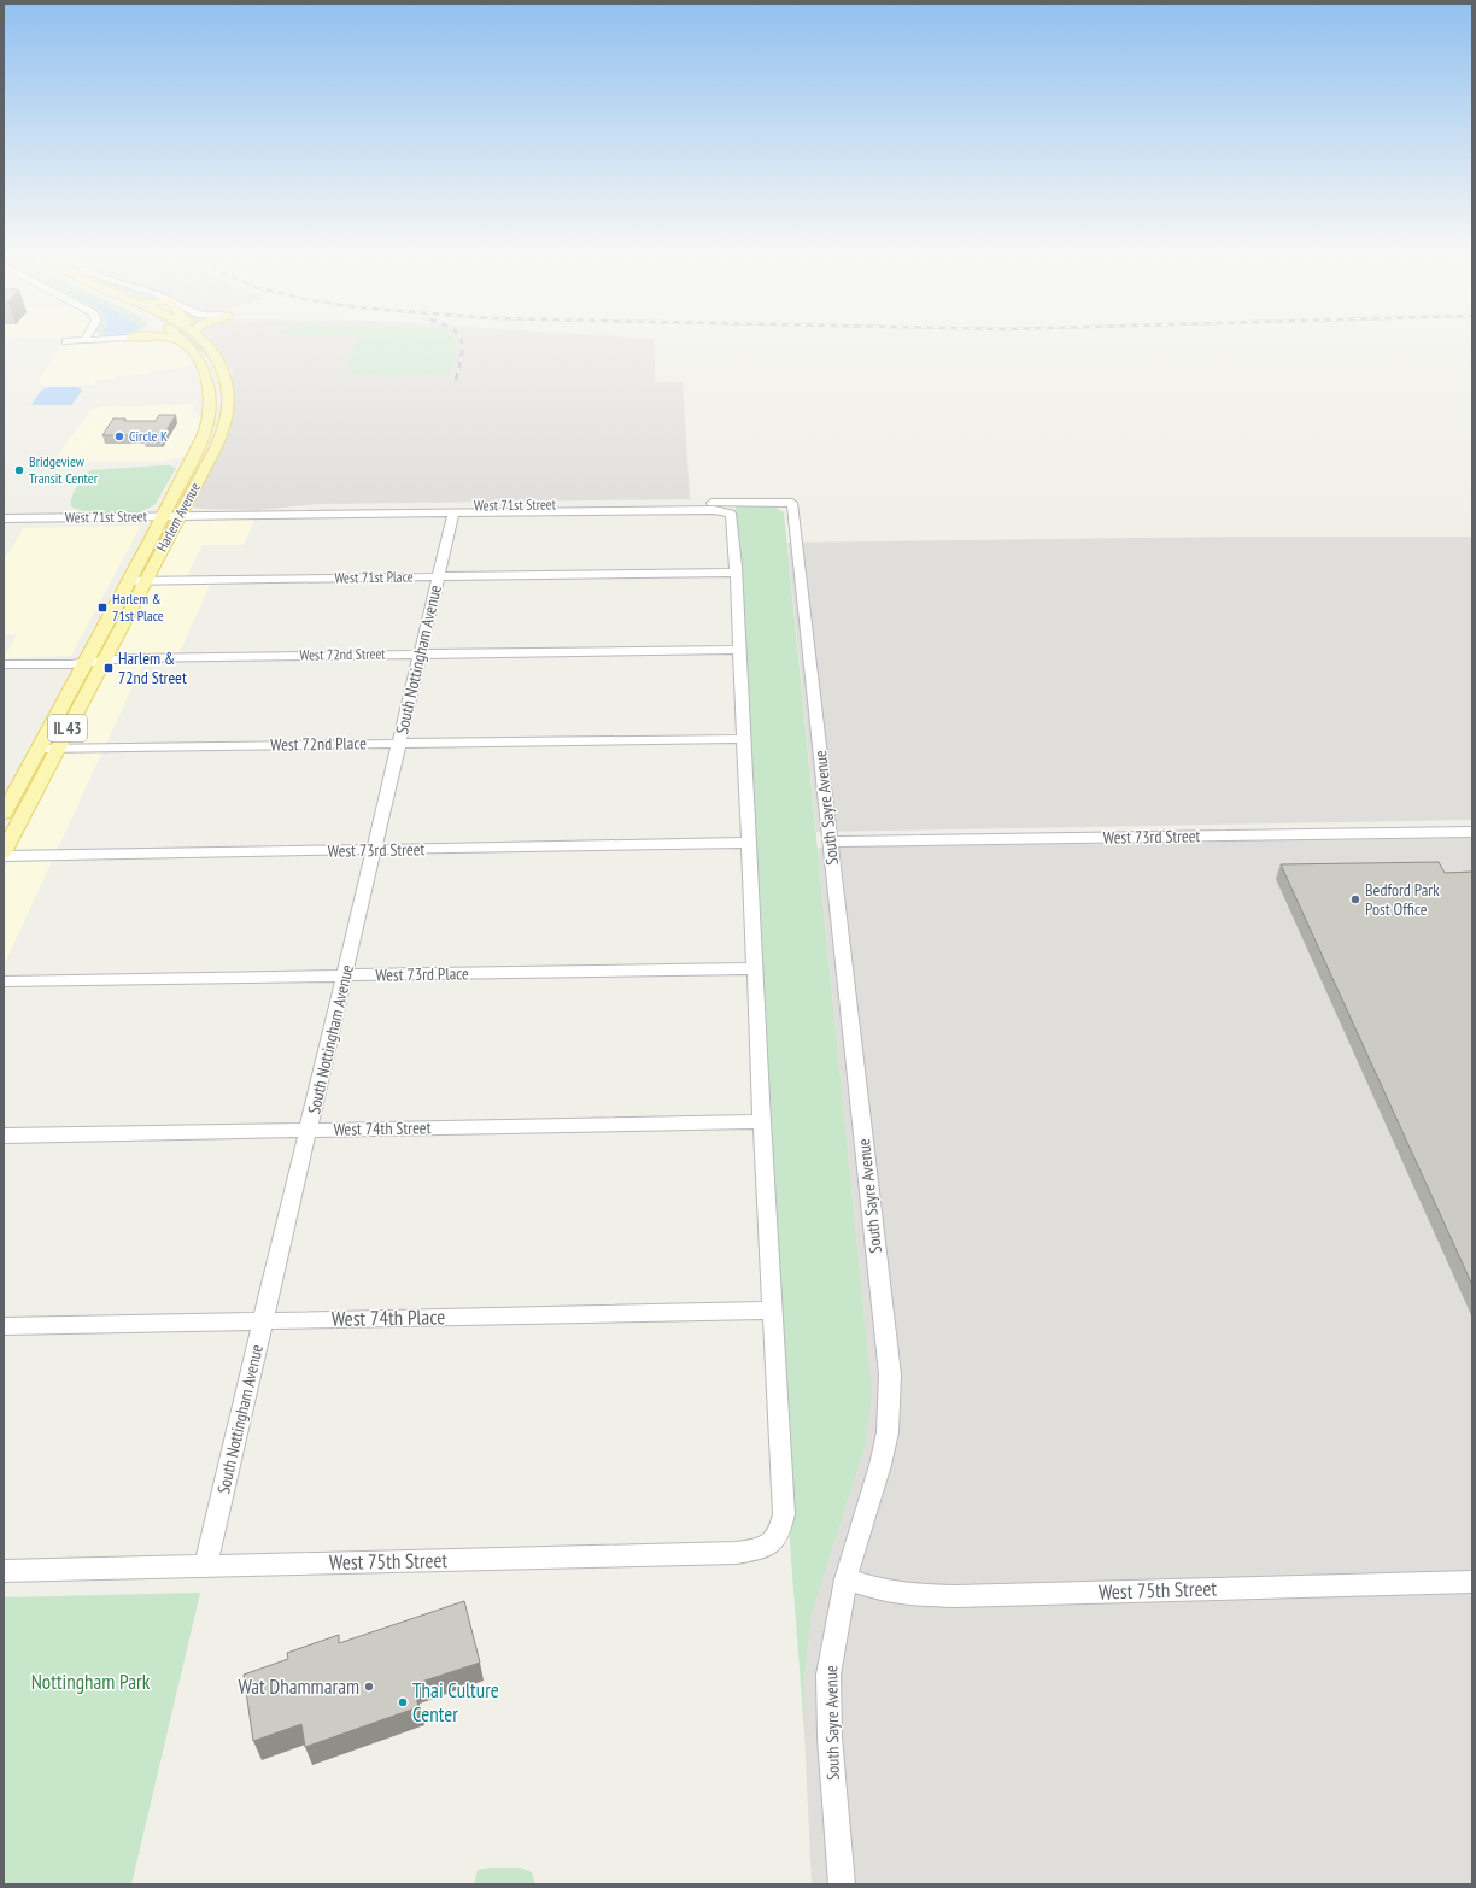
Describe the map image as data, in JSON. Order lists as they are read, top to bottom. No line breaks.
{"streets":{"main road":["Harlem Avenue","IL 43"],"street":["West 71st Street","West 71st Place","West 72nd Street","South Nottingham Avenue","West 72nd Place","South Sayre Avenue","West 73rd Street","West 73rd Place","West 74th Street","West 74th Place","West 75th Street"]},"crossings":[["West 71st Street","Harlem Avenue"],["West 71st Street","West 71st Place"],["West 71st Street","South Nottingham Avenue"],["West 71st Street","South Sayre Avenue"],["Harlem Avenue","West 71st Place"],["Harlem Avenue","West 72nd Street"],["Harlem Avenue","West 72nd Place"],["West 71st Place","South Nottingham Avenue"],["West 72nd Street","South Nottingham Avenue"],["South Nottingham Avenue","West 72nd Place"],["South Nottingham Avenue","West 73rd Street"],["South Nottingham Avenue","West 73rd Place"],["South Nottingham Avenue","West 74th Street"],["South Nottingham Avenue","West 74th Place"],["South Nottingham Avenue","West 75th Street"],["South Sayre Avenue","West 73rd Street"],["South Sayre Avenue","West 75th Street"],["West 74th Place","West 75th Street"]],"parks":["Nottingham Park"],"places":{"other":["Circle K","Bridgeview Transit Center","Bedford Park Post Office","Wat Dhammaram","Thai Culture Center"],"transit":["Harlem & 71st Place","Harlem & 72nd Street"]}}
